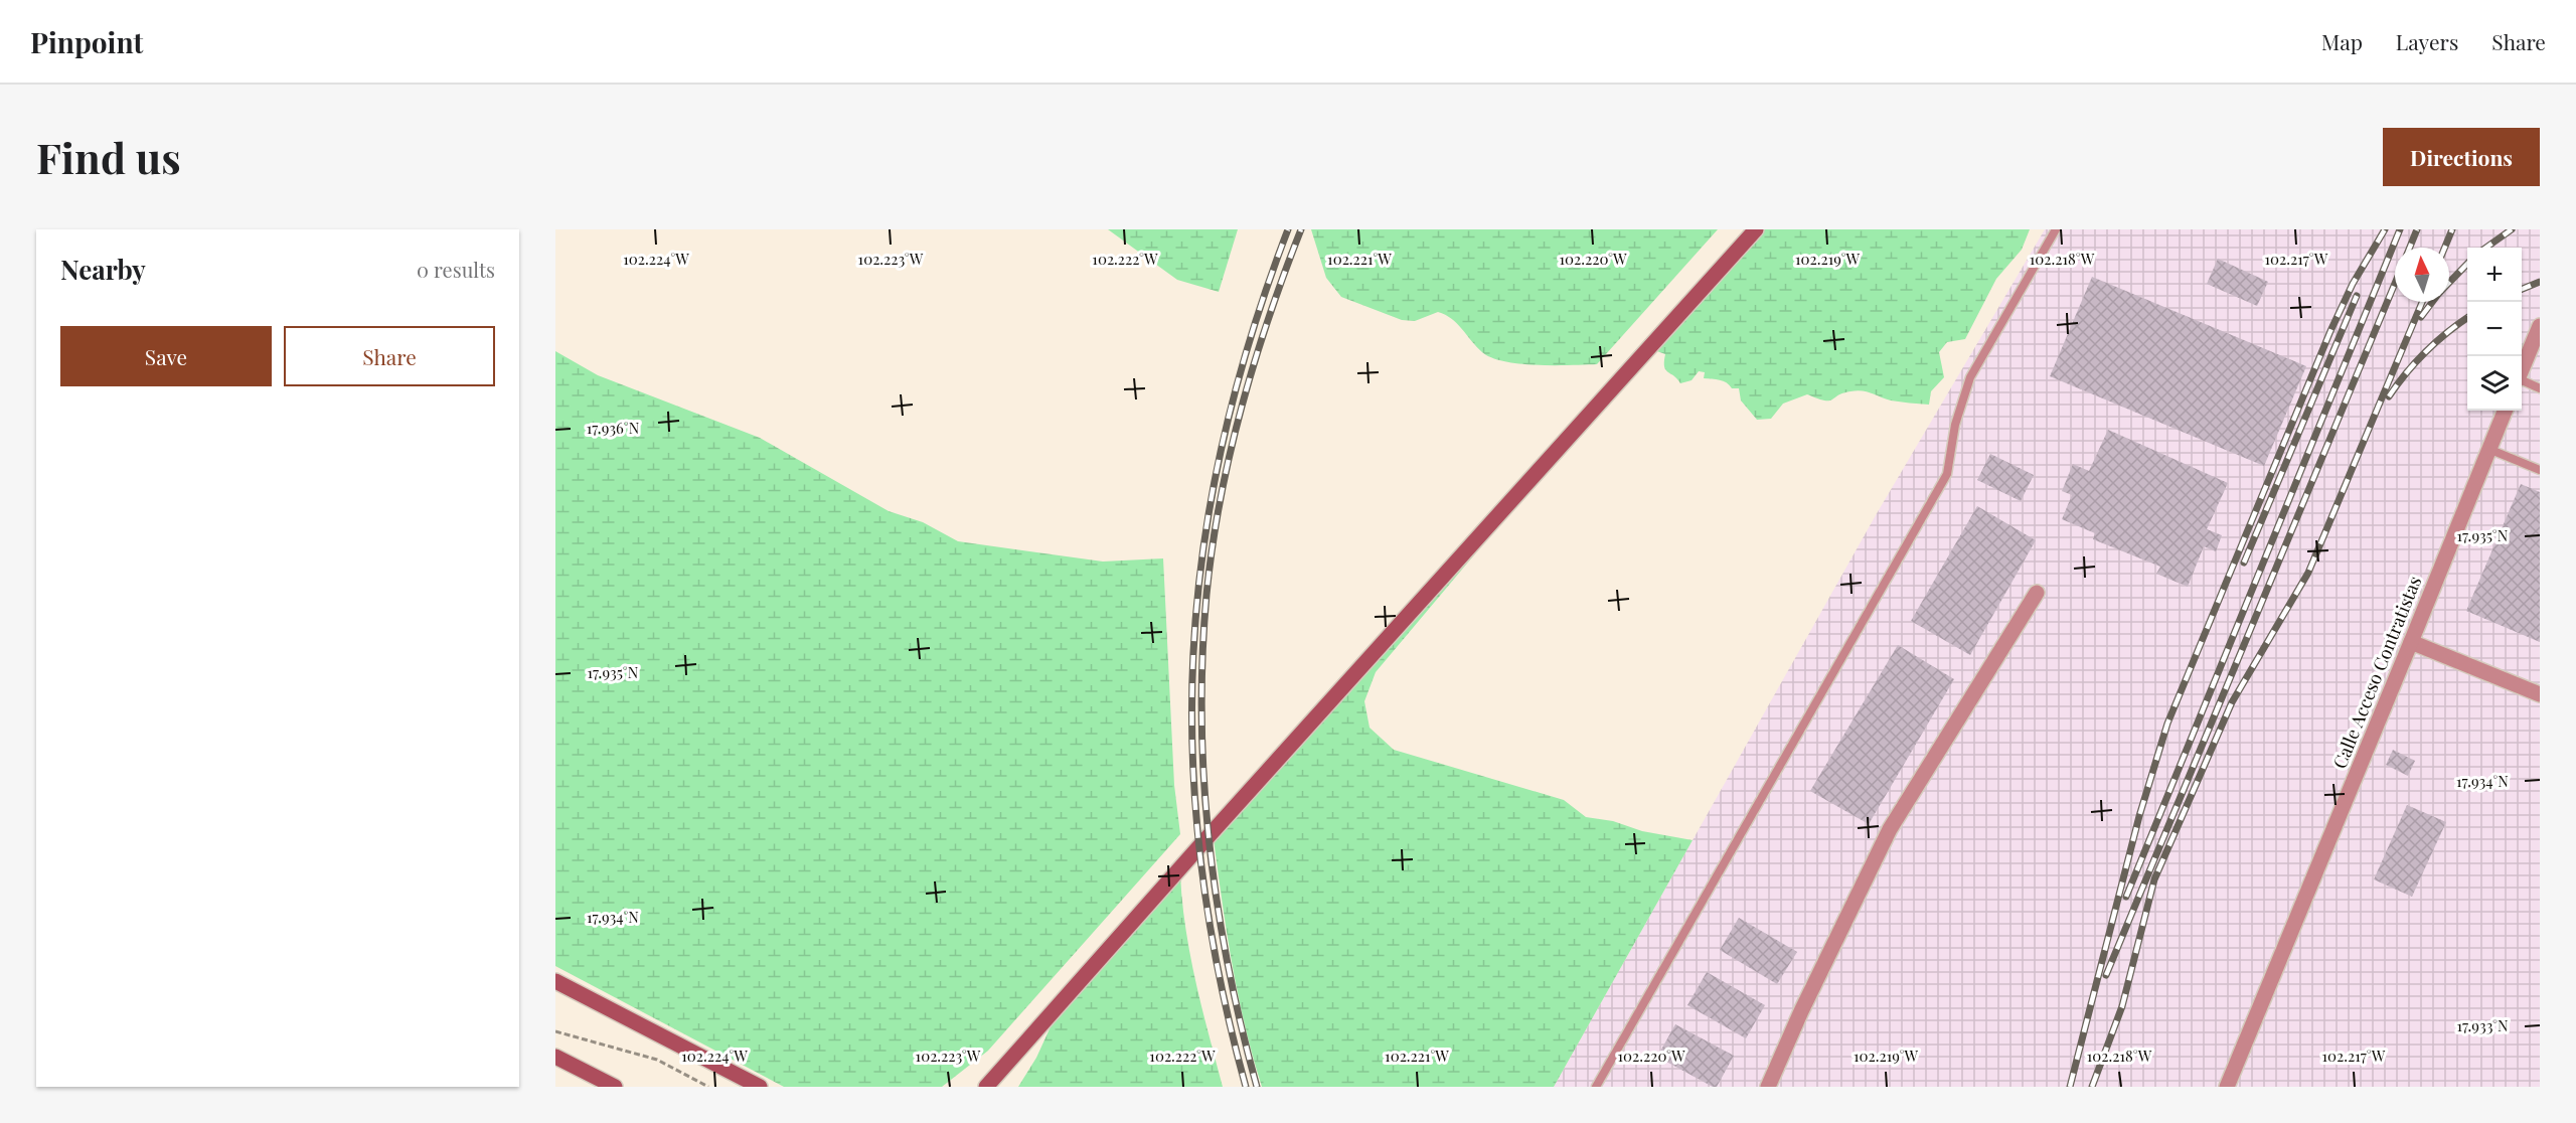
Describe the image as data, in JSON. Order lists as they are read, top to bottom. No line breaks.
{"streets":{"street":["Calle Acceso Contratistas"]},"north":"top","page":{"header":"Pinpoint","nav":["Map","Layers","Share"],"buttons":["Directions",["Save","Share"]],"title":"Find us","heading":["Nearby","0 results"],"map_buttons":["+","−"]},"coordinates":["102.224°W","102.223°W","102.222°W","102.221°W","102.220°W","102.219°W","102.218°W","102.217°W","17.936°N","17.935°N","17.934°N","17.933°N"]}
